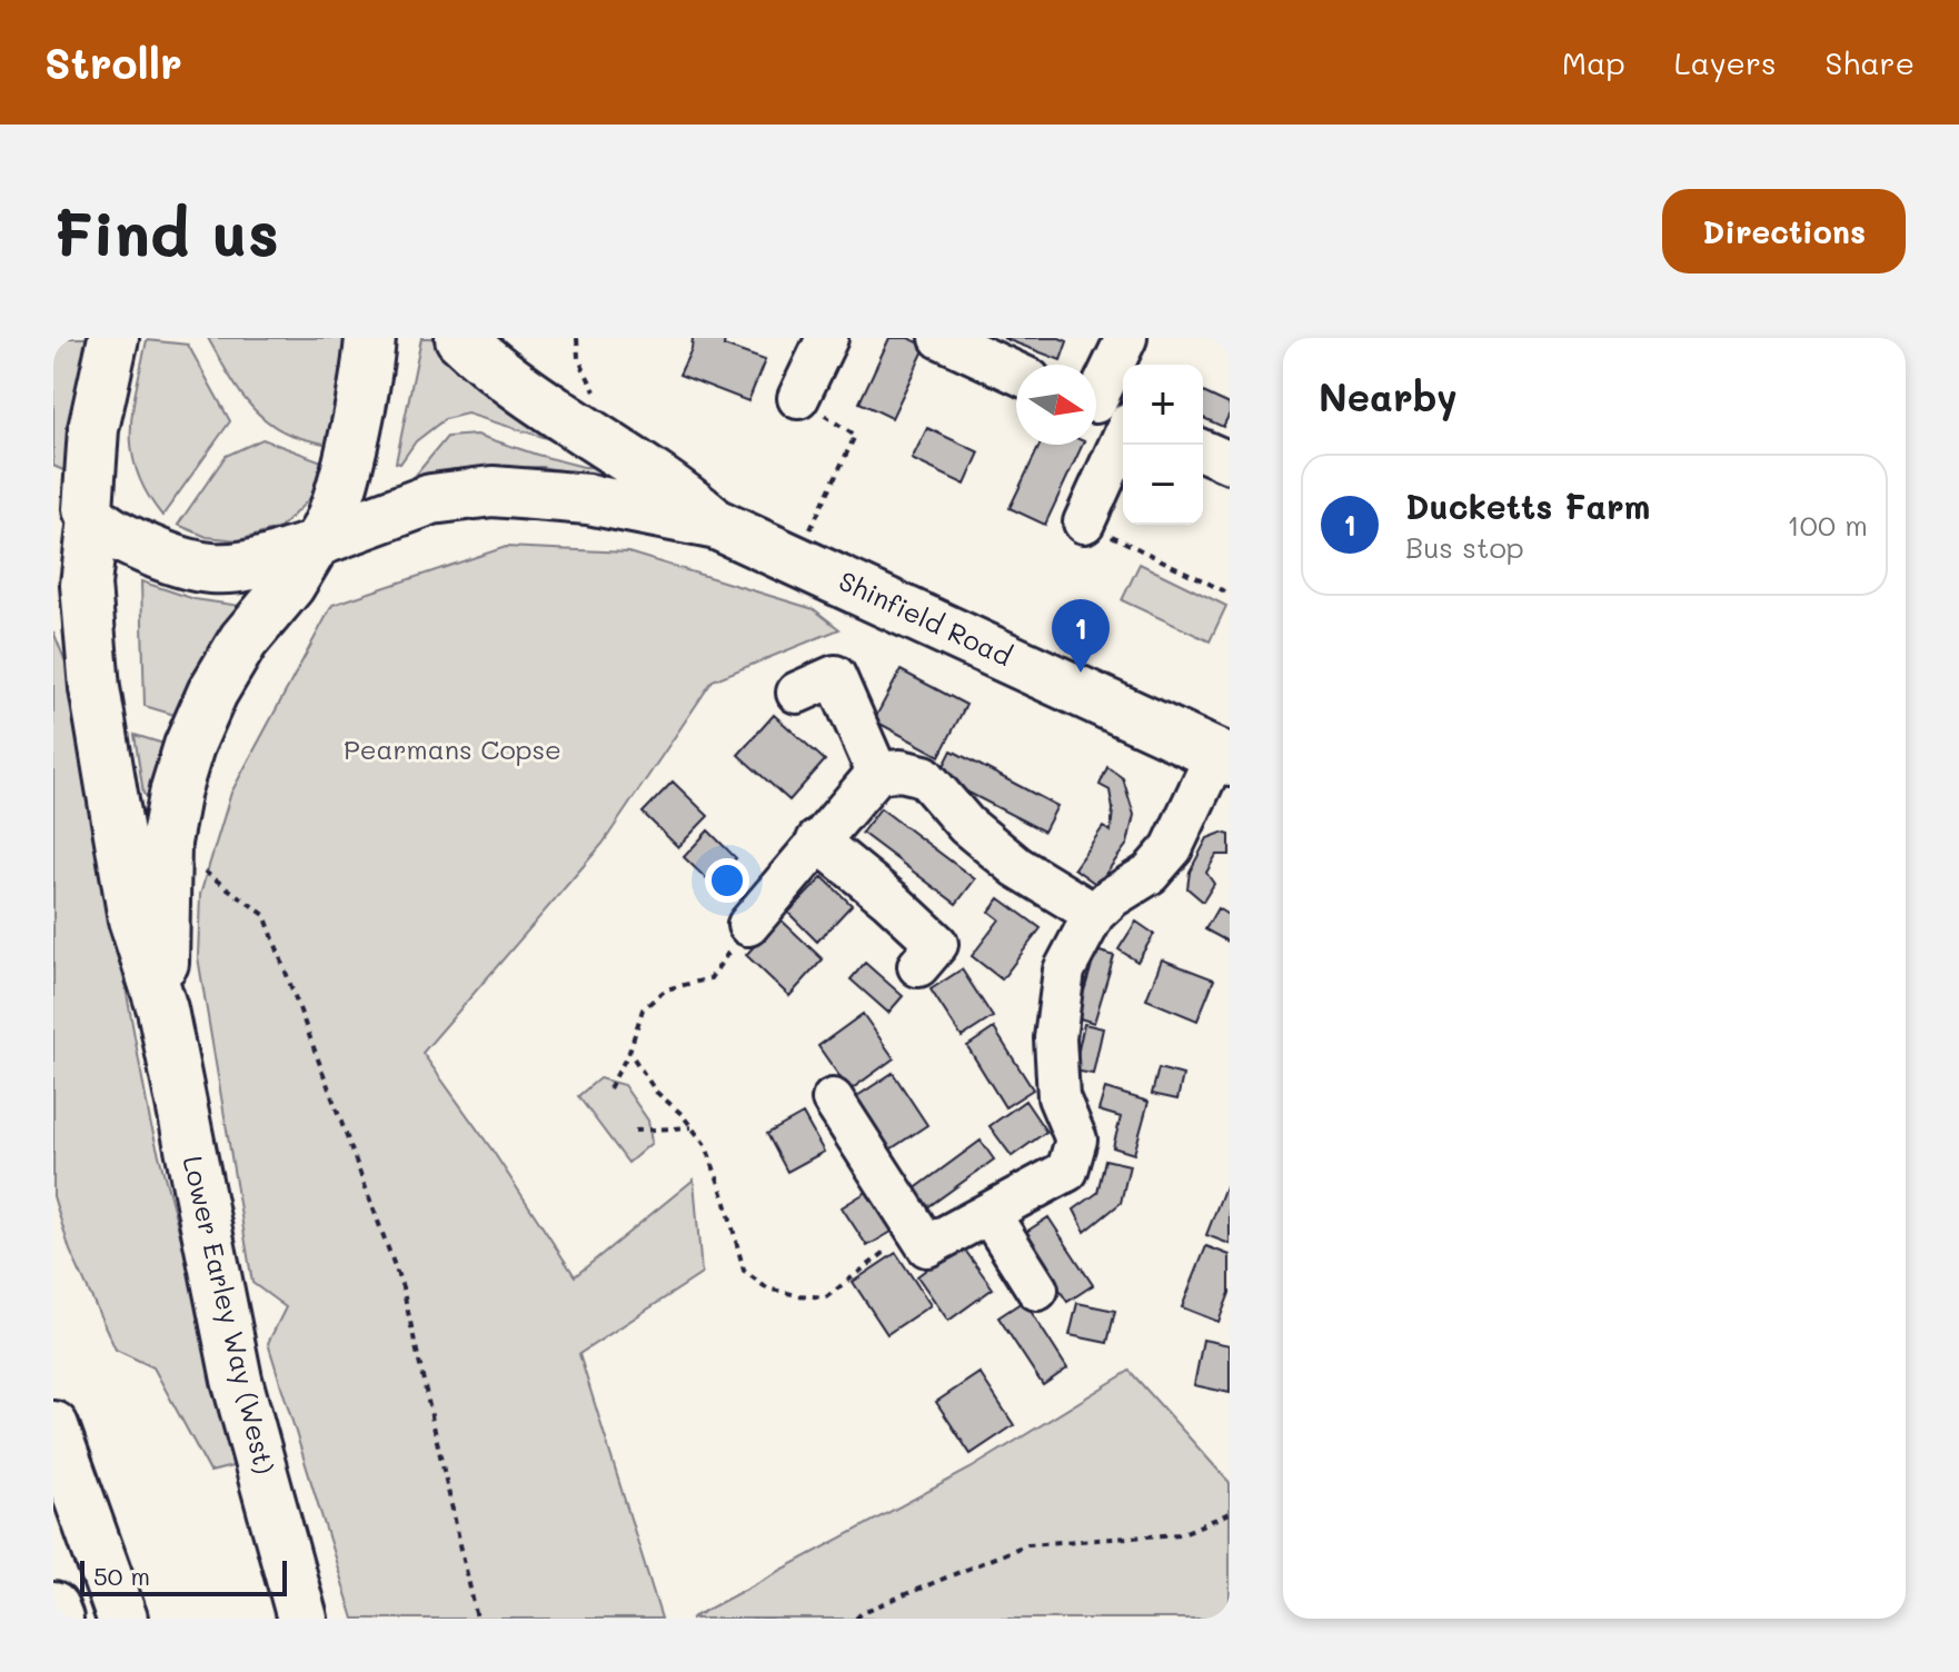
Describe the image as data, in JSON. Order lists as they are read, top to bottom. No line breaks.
{"streets":{"main road":["Shinfield Road","Lower Earley Way (West)"]},"crossings":[["Shinfield Road","Lower Earley Way (West)"]],"parks":["Pearmans Copse"],"scale_bar":"50 m","north":"right","page":{"header":"Strollr","nav":["Map","Layers","Share"],"buttons":"Directions","title":"Find us","heading":"Nearby","map_buttons":["+","−"],"list":[{"mark":"1","name":"Ducketts Farm","note":"Bus stop","value":"100 m"}],"pins":"1","scale":"50 m"}}
